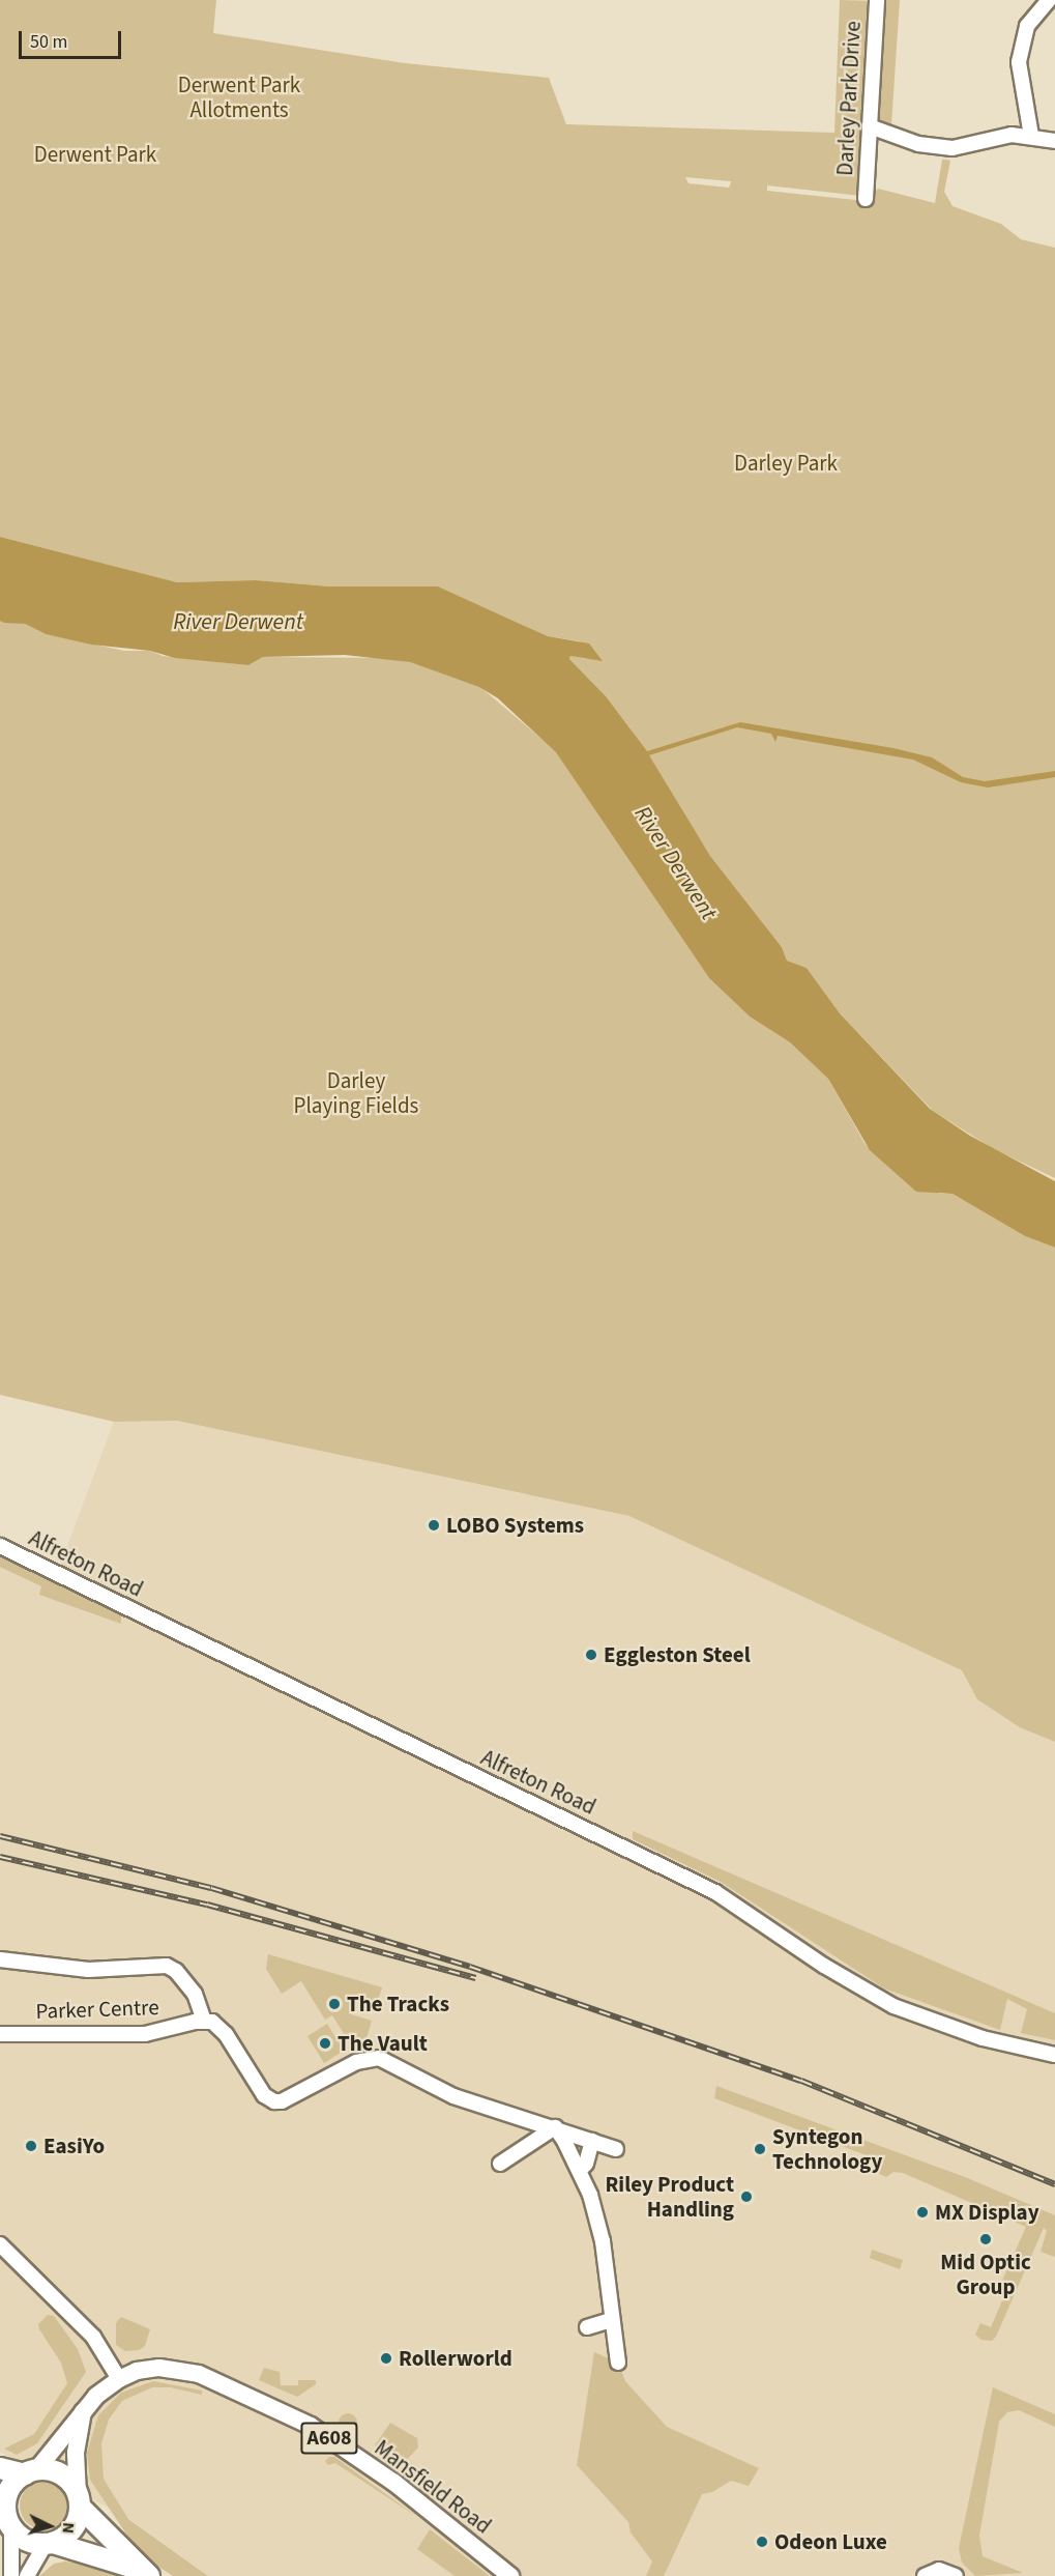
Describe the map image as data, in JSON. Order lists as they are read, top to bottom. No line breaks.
{"streets":{"main road":["A608","Mansfield Road"],"street":["Darley Park Drive","Alfreton Road","Parker Centre"]},"water":["River Derwent"],"parks":["Derwent Park Allotments","Derwent Park","Darley Park","Darley Playing Fields"],"places":["LOBO Systems","Eggleston Steel","The Tracks","The Vault","EasiYo","Syntegon Technology","Riley Product Handling","MX Display","Mid Optic Group","Rollerworld","Odeon Luxe"],"scale_bar":"50 m","north":"right"}
